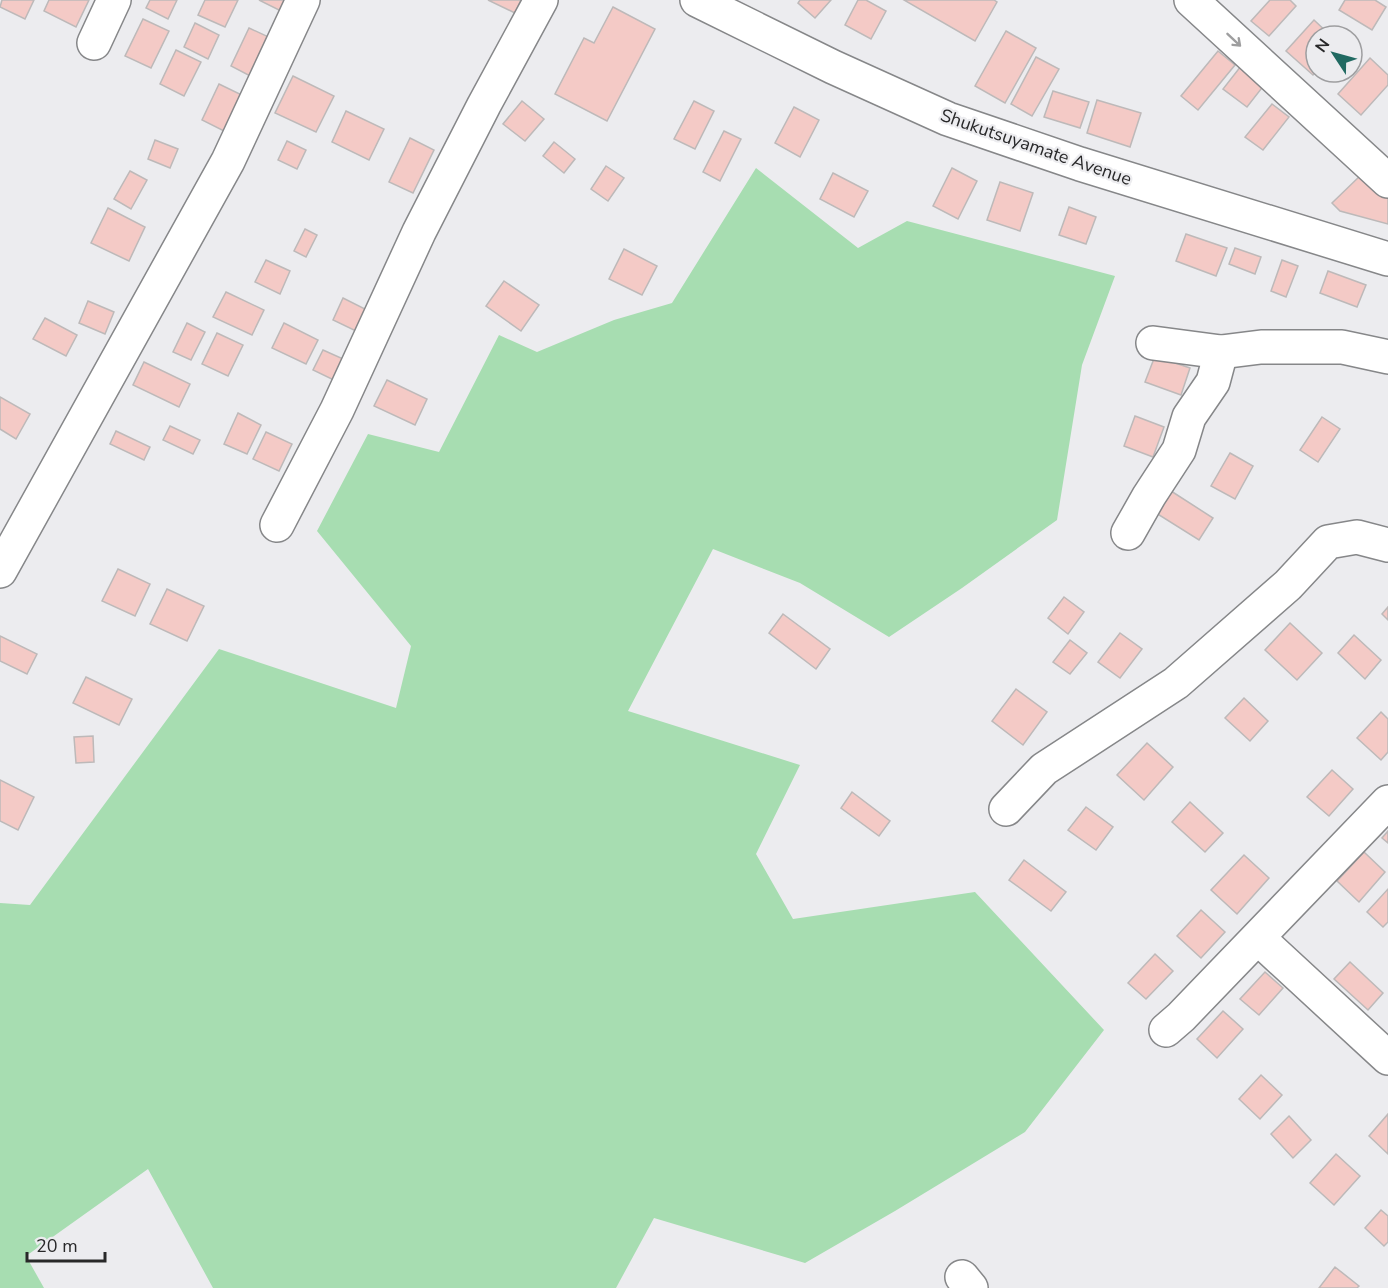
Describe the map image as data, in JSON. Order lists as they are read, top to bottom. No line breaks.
{"streets":{"street":["Shukutsuyamate Avenue"]},"scale_bar":"20 m","north":"top left"}
